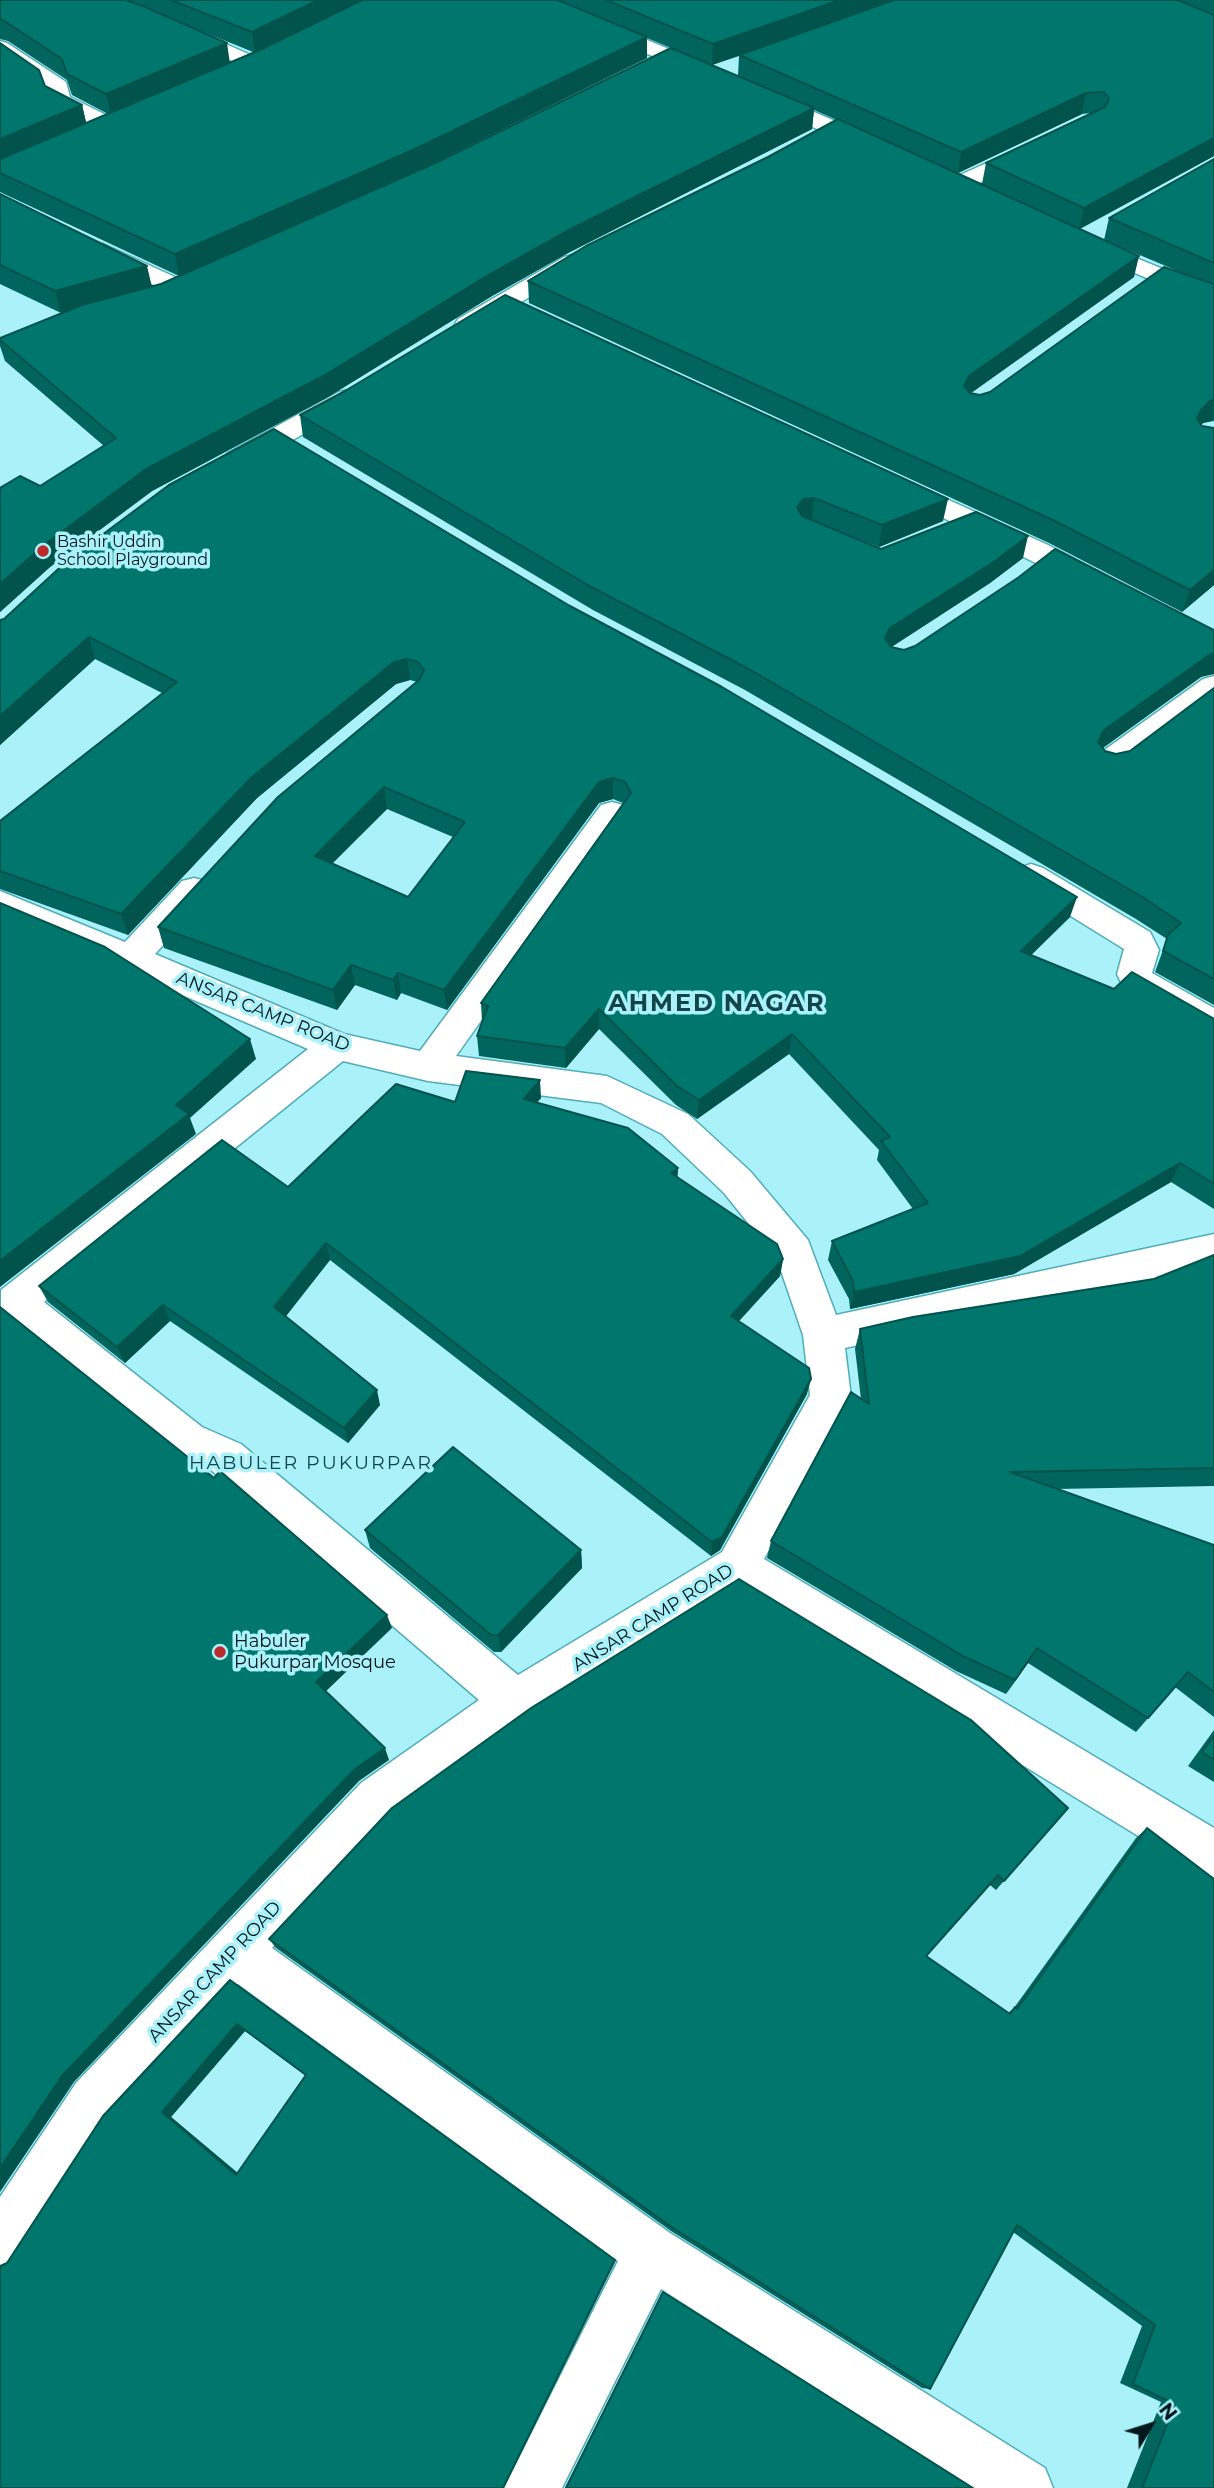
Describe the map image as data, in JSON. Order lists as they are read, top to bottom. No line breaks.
{"streets":{"street":["ANSAR CAMP ROAD"]},"districts":["AHMED NAGAR","HABULER PUKURPAR"],"places":["Bashir Uddin School Playground","Habuler Pukurpar Mosque"],"north":"top right"}
